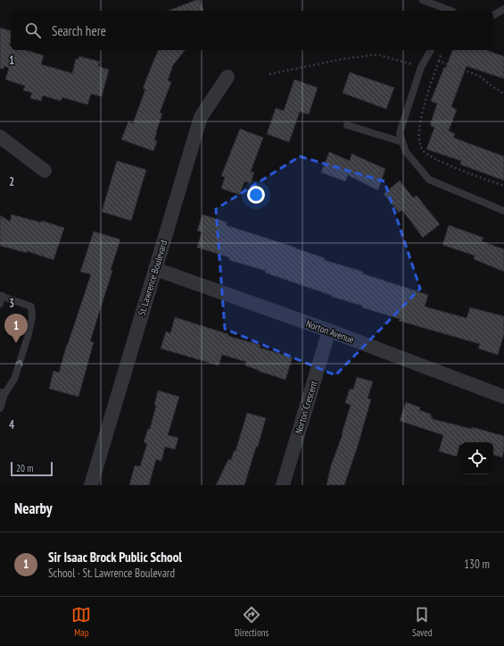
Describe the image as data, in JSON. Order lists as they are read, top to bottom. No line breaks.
{"streets":{"street":["St. Lawrence Boulevard","Norton Avenue","Norton Crescent"]},"crossings":[["St. Lawrence Boulevard","Norton Avenue"],["Norton Avenue","Norton Crescent"]],"scale_bar":"20 m","page":{"search":"Search here","pins":"1","scale":"20 m","heading":"Nearby","list":[{"mark":"1","name":"Sir Isaac Brock Public School","note":"School · St. Lawrence Boulevard","value":"130 m"}],"nav":["Map","Directions","Saved"]},"grid":{"rows":["1","2","3","4"]}}
